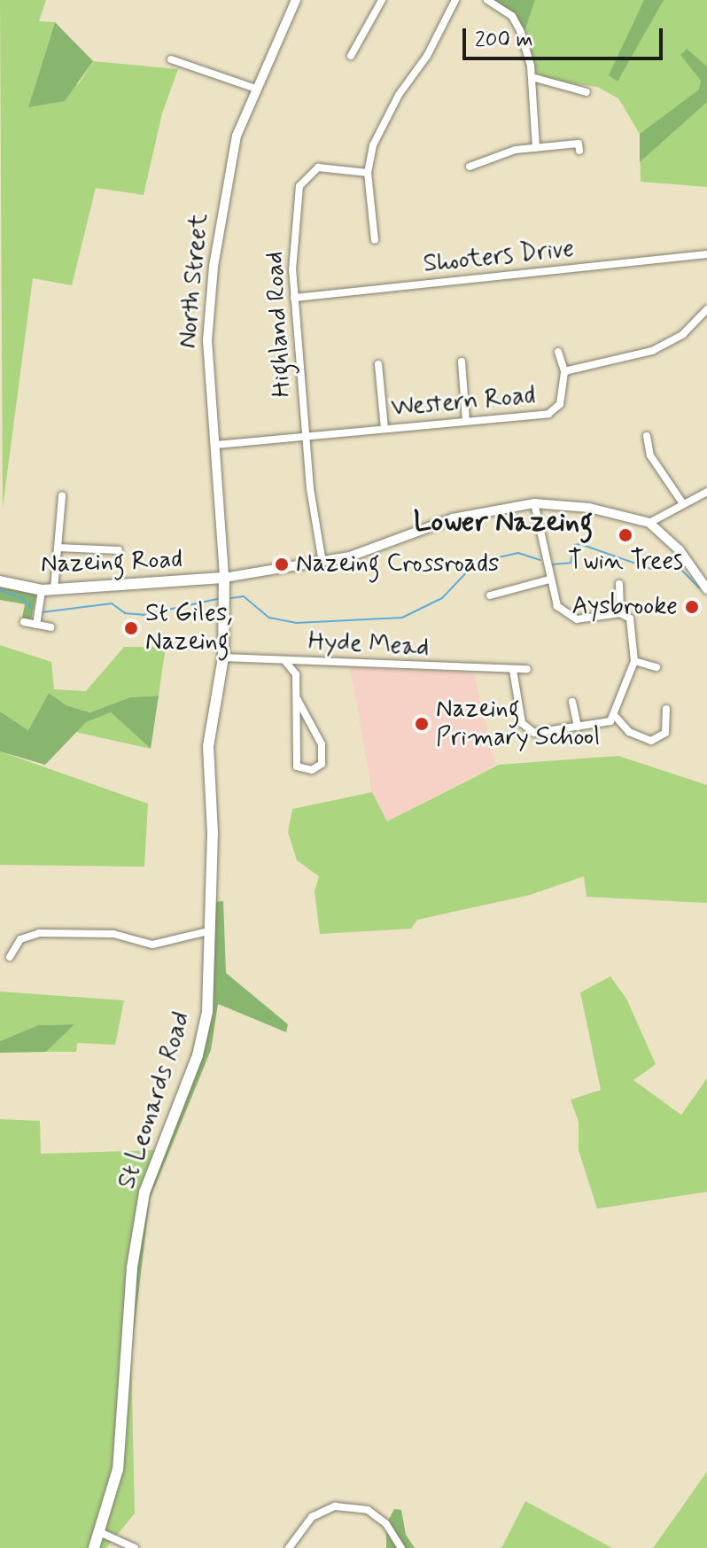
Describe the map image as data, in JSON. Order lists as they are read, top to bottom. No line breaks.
{"streets":{"main road":["Nazeing Road","St Leonards Road"],"street":["Shooters Drive","North Street","Highland Road","Western Road","Hyde Mead"]},"crossings":[["Shooters Drive","Highland Road"],["North Street","Western Road"],["North Street","Nazeing Road"],["North Street","St Leonards Road"],["Highland Road","Western Road"],["Nazeing Road","St Leonards Road"],["Hyde Mead","St Leonards Road"]],"districts":["Lower Nazeing"],"places":["Twin Trees","Nazeing Crossroads","Aysbrooke","St Giles, Nazeing","Nazeing Primary School"],"scale_bar":"200 m"}
